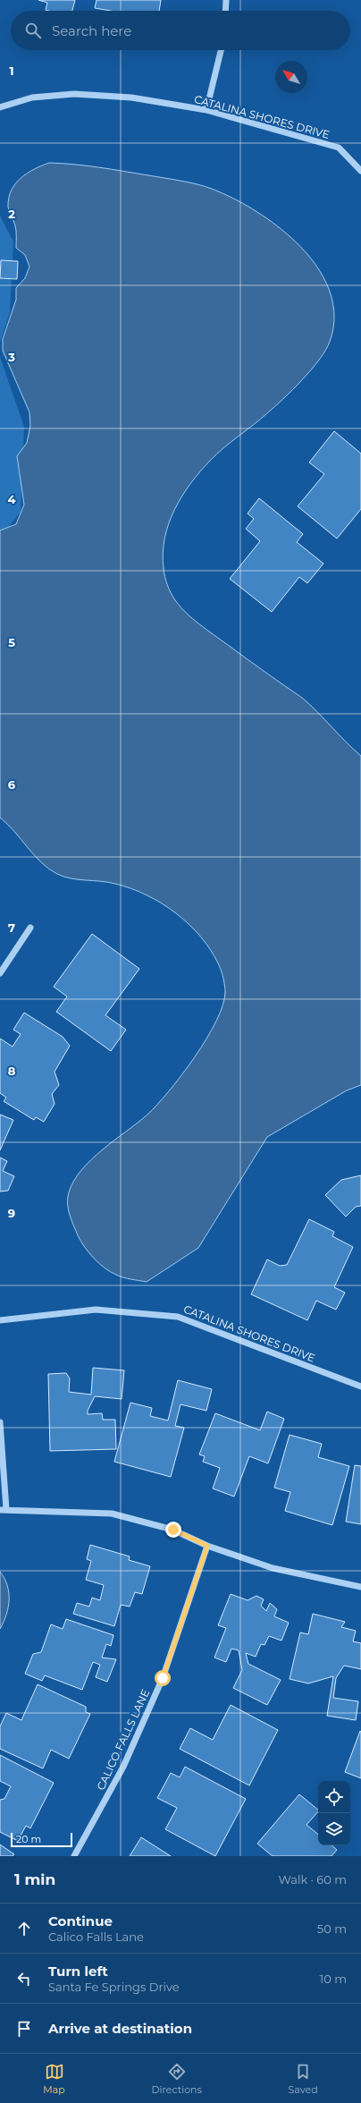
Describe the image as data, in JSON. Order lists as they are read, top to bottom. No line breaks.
{"streets":{"street":["CATALINA SHORES DRIVE","CALICO FALLS LANE"]},"scale_bar":"20 m","north":"top left","page":{"search":"Search here","scale":"20 m","heading":["1 min","Walk · 60 m"],"list":[["Continue","Calico Falls Lane","50 m"],["Turn left","Santa Fe Springs Drive","10 m"],"Arrive at destination"],"nav":["Map","Directions","Saved"]},"grid":{"rows":["1","2","3","4","5","6","7","8","9"]}}
